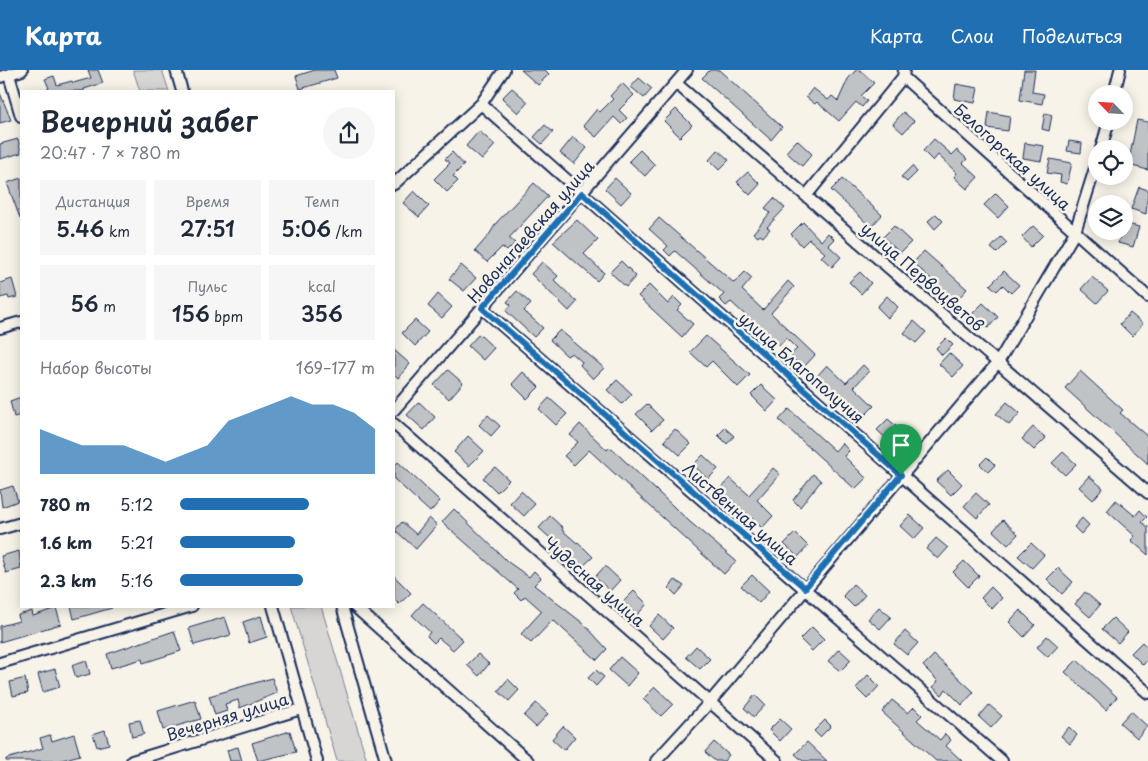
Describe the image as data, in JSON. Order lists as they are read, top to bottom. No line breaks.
{"streets":{"street":["Белогорская улица","Новонагаевская улица","улица Первоцветов","улица Благополучия","Лиственная улица","Чудесная улица","Вечерняя улица"]},"crossings":[["Новонагаевская улица","улица Первоцветов"],["Новонагаевская улица","улица Благополучия"],["Новонагаевская улица","Лиственная улица"]],"north":"top left","page":{"header":"Карта","nav":["Карта","Слои","Поделиться"],"heading":["Вечерний забег","20:47 · 7 × 780 m"],"stats":[["Дистанция","5.46 km"],["Время","27:51"],["Темп","5:06 /km"],["56 m"],["Пульс","156 bpm"],["kcal","356"]],"chart":["Набор высоты","169–177 m"],"list":[{"name":"780 m","note":"5:12"},{"name":"1.6 km","note":"5:21"},{"name":"2.3 km","note":"5:16"}]}}
